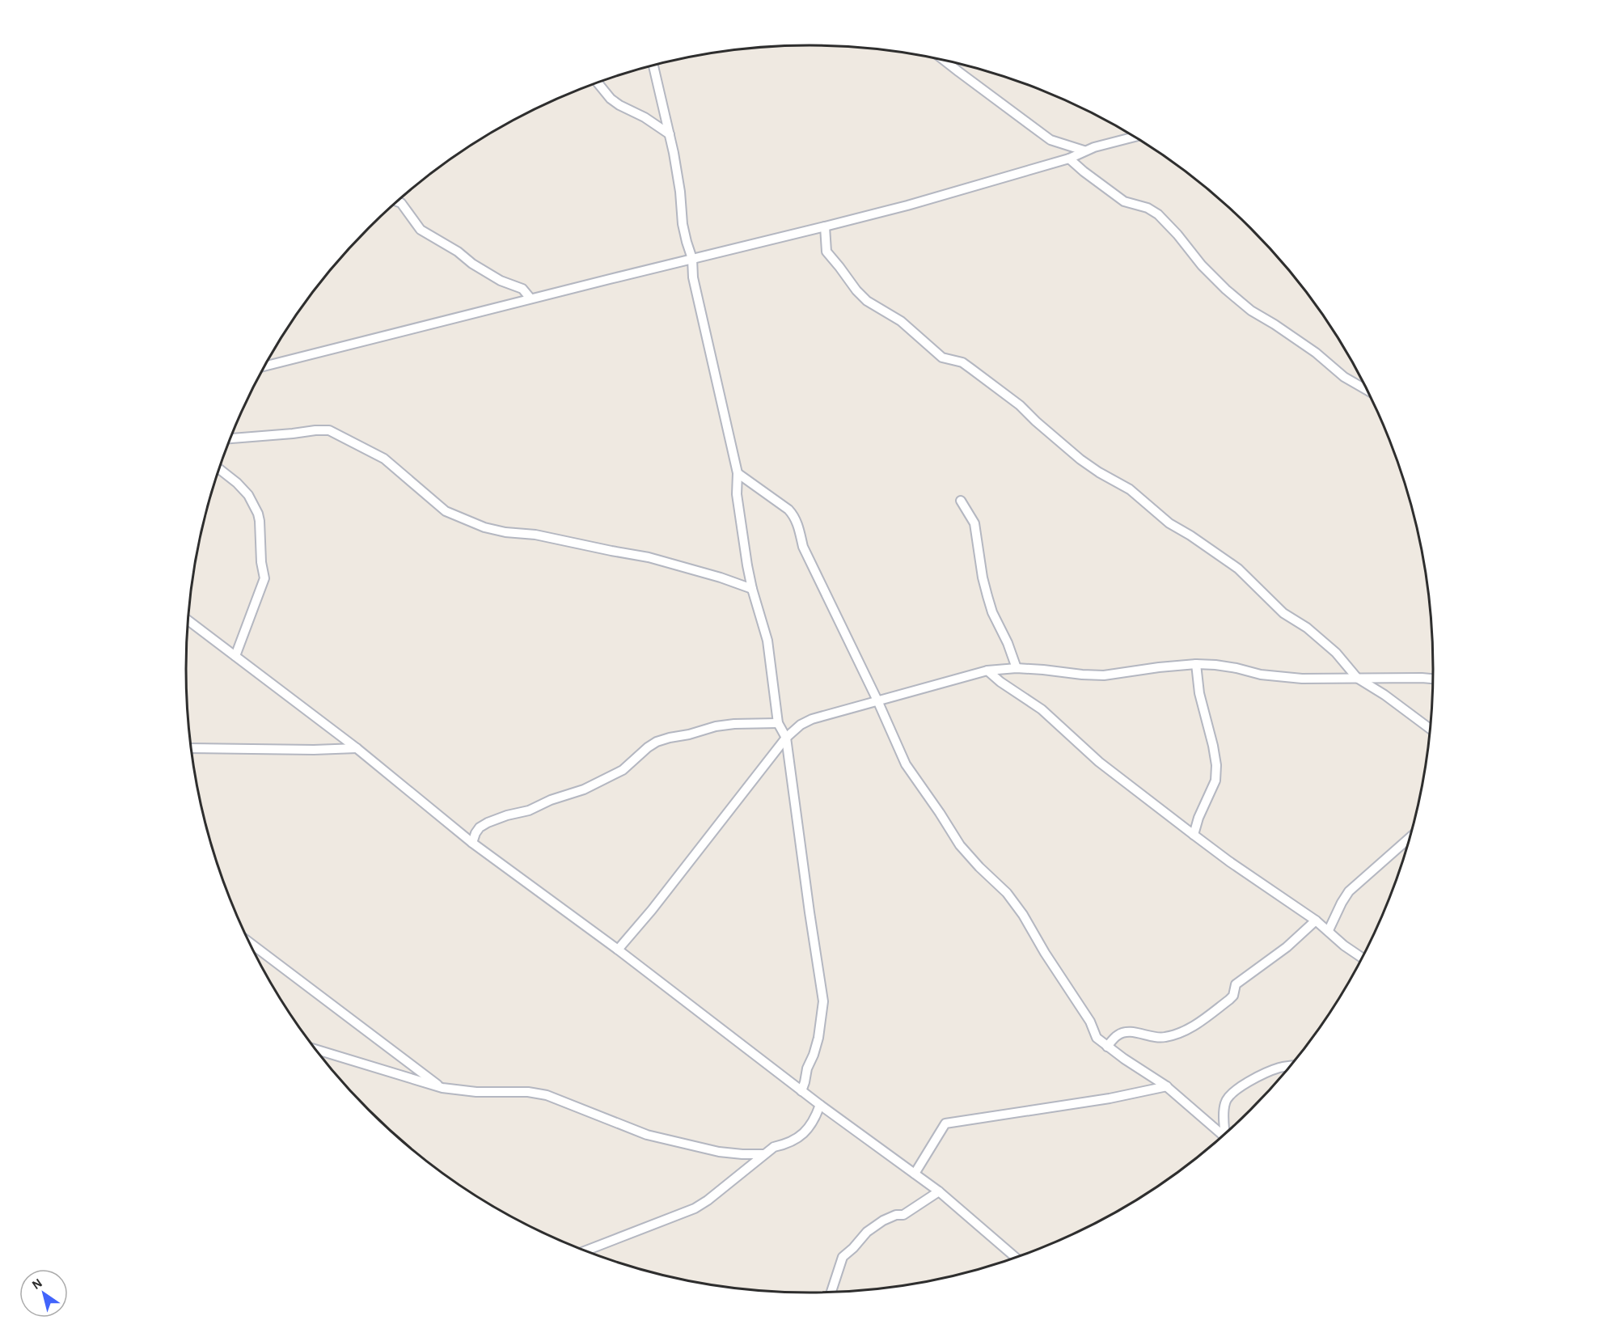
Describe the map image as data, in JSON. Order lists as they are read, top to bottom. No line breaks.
{"north":"top left"}
